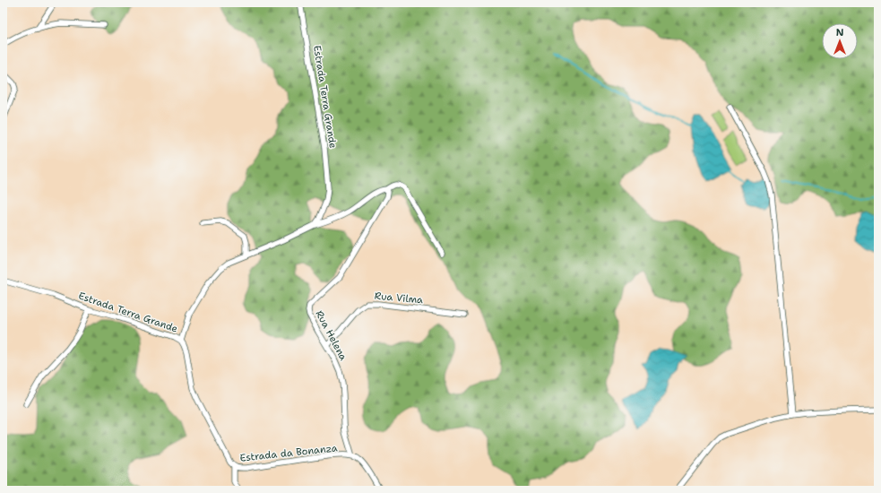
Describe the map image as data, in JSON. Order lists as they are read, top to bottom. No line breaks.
{"streets":{"street":["Estrada Terra Grande","Rua Vilma","Rua Helena","Estrada da Bonanza"]},"crossings":[["Estrada Terra Grande","Estrada da Bonanza"],["Rua Vilma","Rua Helena"],["Rua Helena","Estrada da Bonanza"]],"north":"top"}
